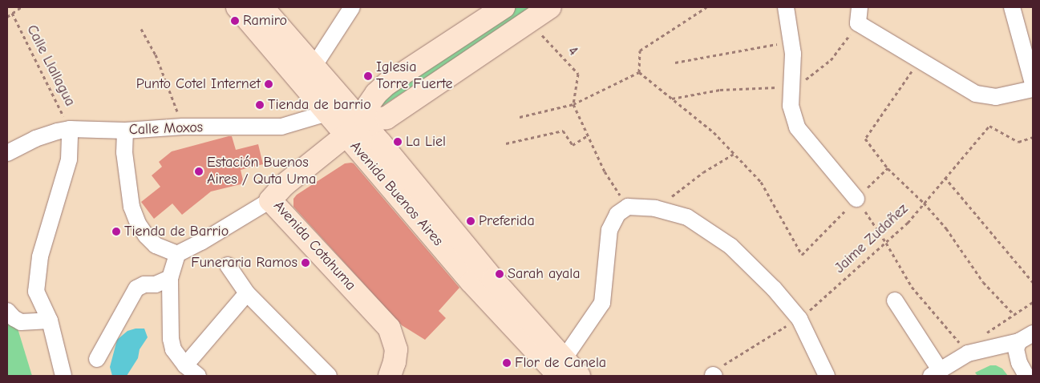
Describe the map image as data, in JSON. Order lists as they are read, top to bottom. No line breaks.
{"streets":{"main road":["Avenida Buenos Aires","Avenida Cotahuma"],"street":["Calle Moxos"],"path":["4","Calle Llallagua","Jaime Zudañez"]},"crossings":[["Calle Llallagua","Calle Moxos"],["Calle Moxos","Avenida Buenos Aires"],["Avenida Buenos Aires","Avenida Cotahuma"]],"places":["Ramiro","Iglesia Torre Fuerte","Punto Cotel Internet","Tienda de barrio","La Liel","Estación Buenos Aires / Quta Uma","Preferida","Tienda de Barrio","Funeraria Ramos","Sarah ayala","Flor de Canela"]}
